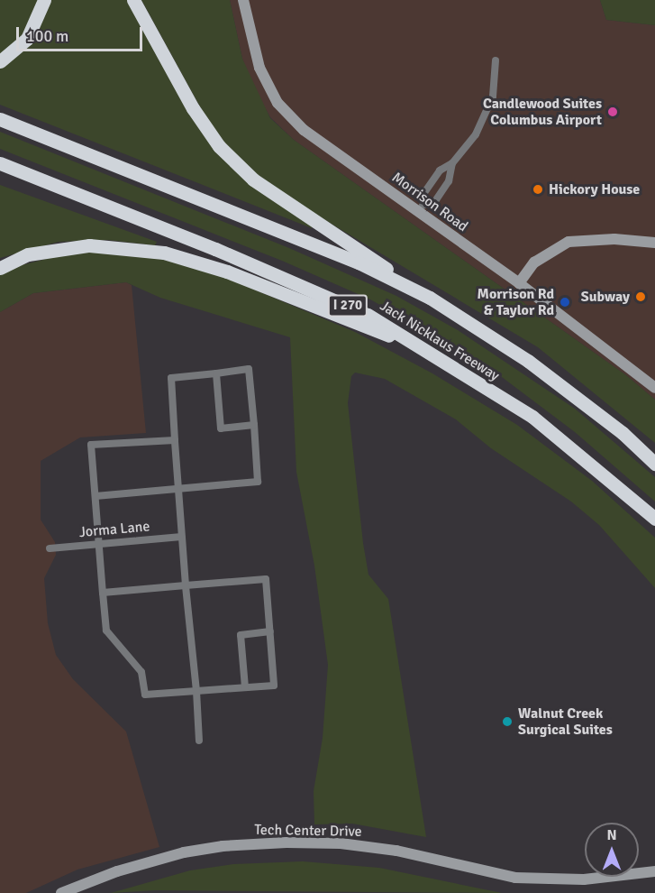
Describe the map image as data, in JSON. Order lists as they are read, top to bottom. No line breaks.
{"streets":{"highway":["I 270","Jack Nicklaus Freeway"],"main road":["Morrison Road","Tech Center Drive"],"street":["Jorma Lane"]},"places":["Candlewood Suites Columbus Airport","Hickory House","Subway","Morrison Rd & Taylor Rd","Walnut Creek Surgical Suites"],"scale_bar":"100 m","north":"top"}
